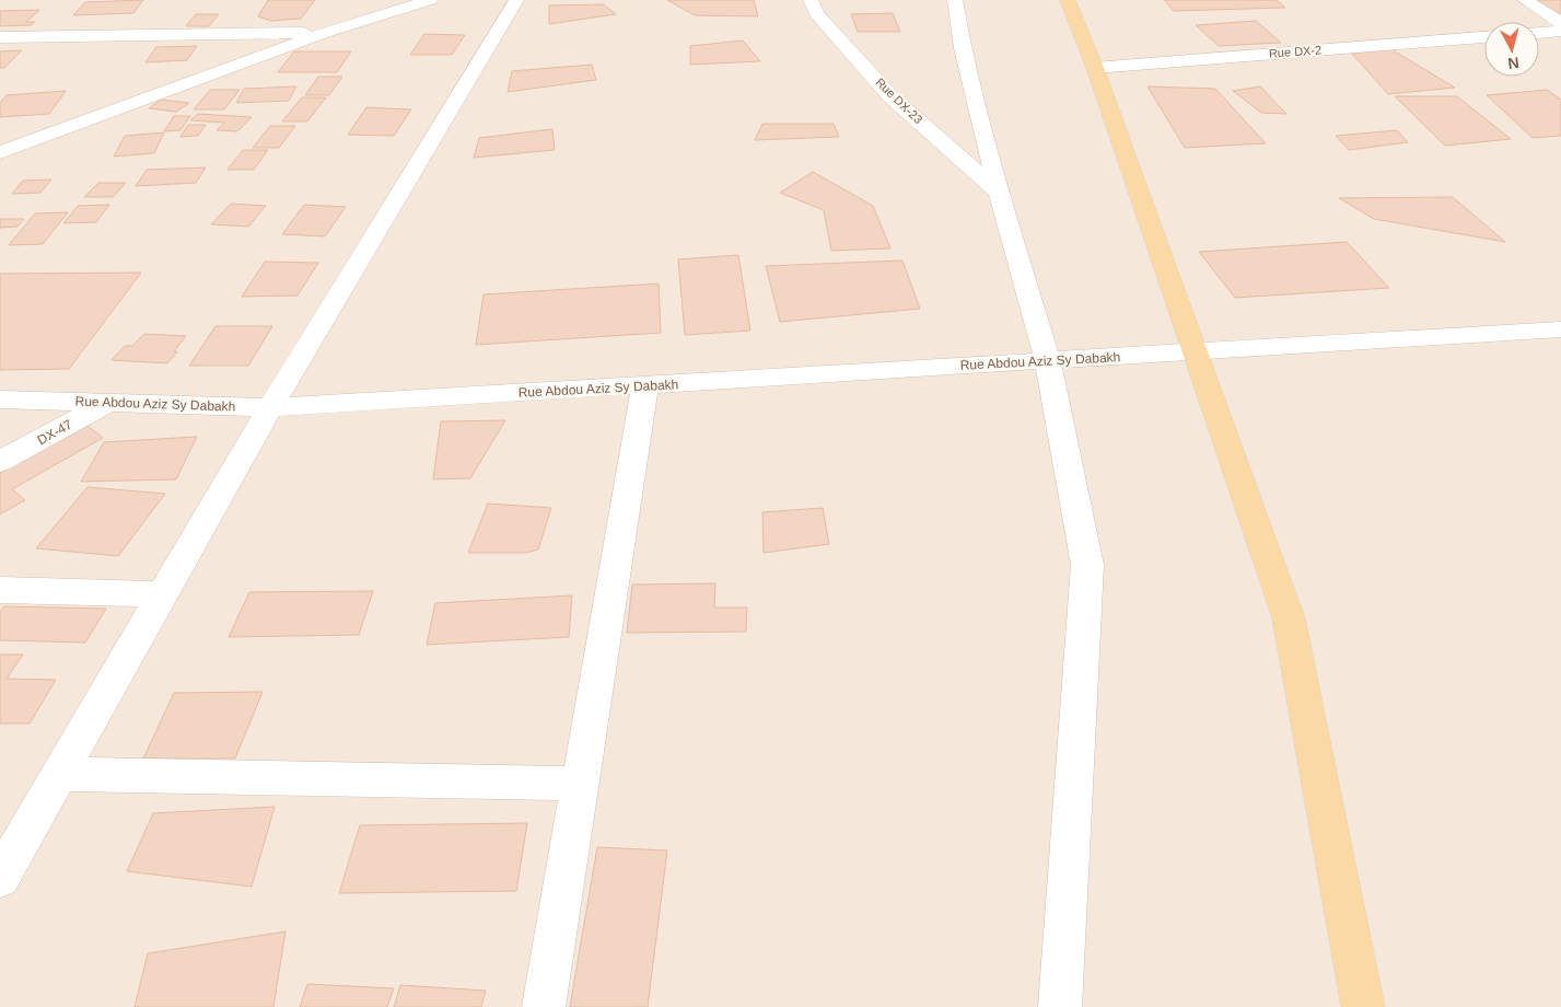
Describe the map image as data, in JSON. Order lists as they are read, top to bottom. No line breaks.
{"streets":{"street":["Rue DX-2","Rue DX-23","Rue Abdou Aziz Sy Dabakh","DX-47"]},"crossings":[["Rue Abdou Aziz Sy Dabakh","DX-47"]],"north":"bottom"}
